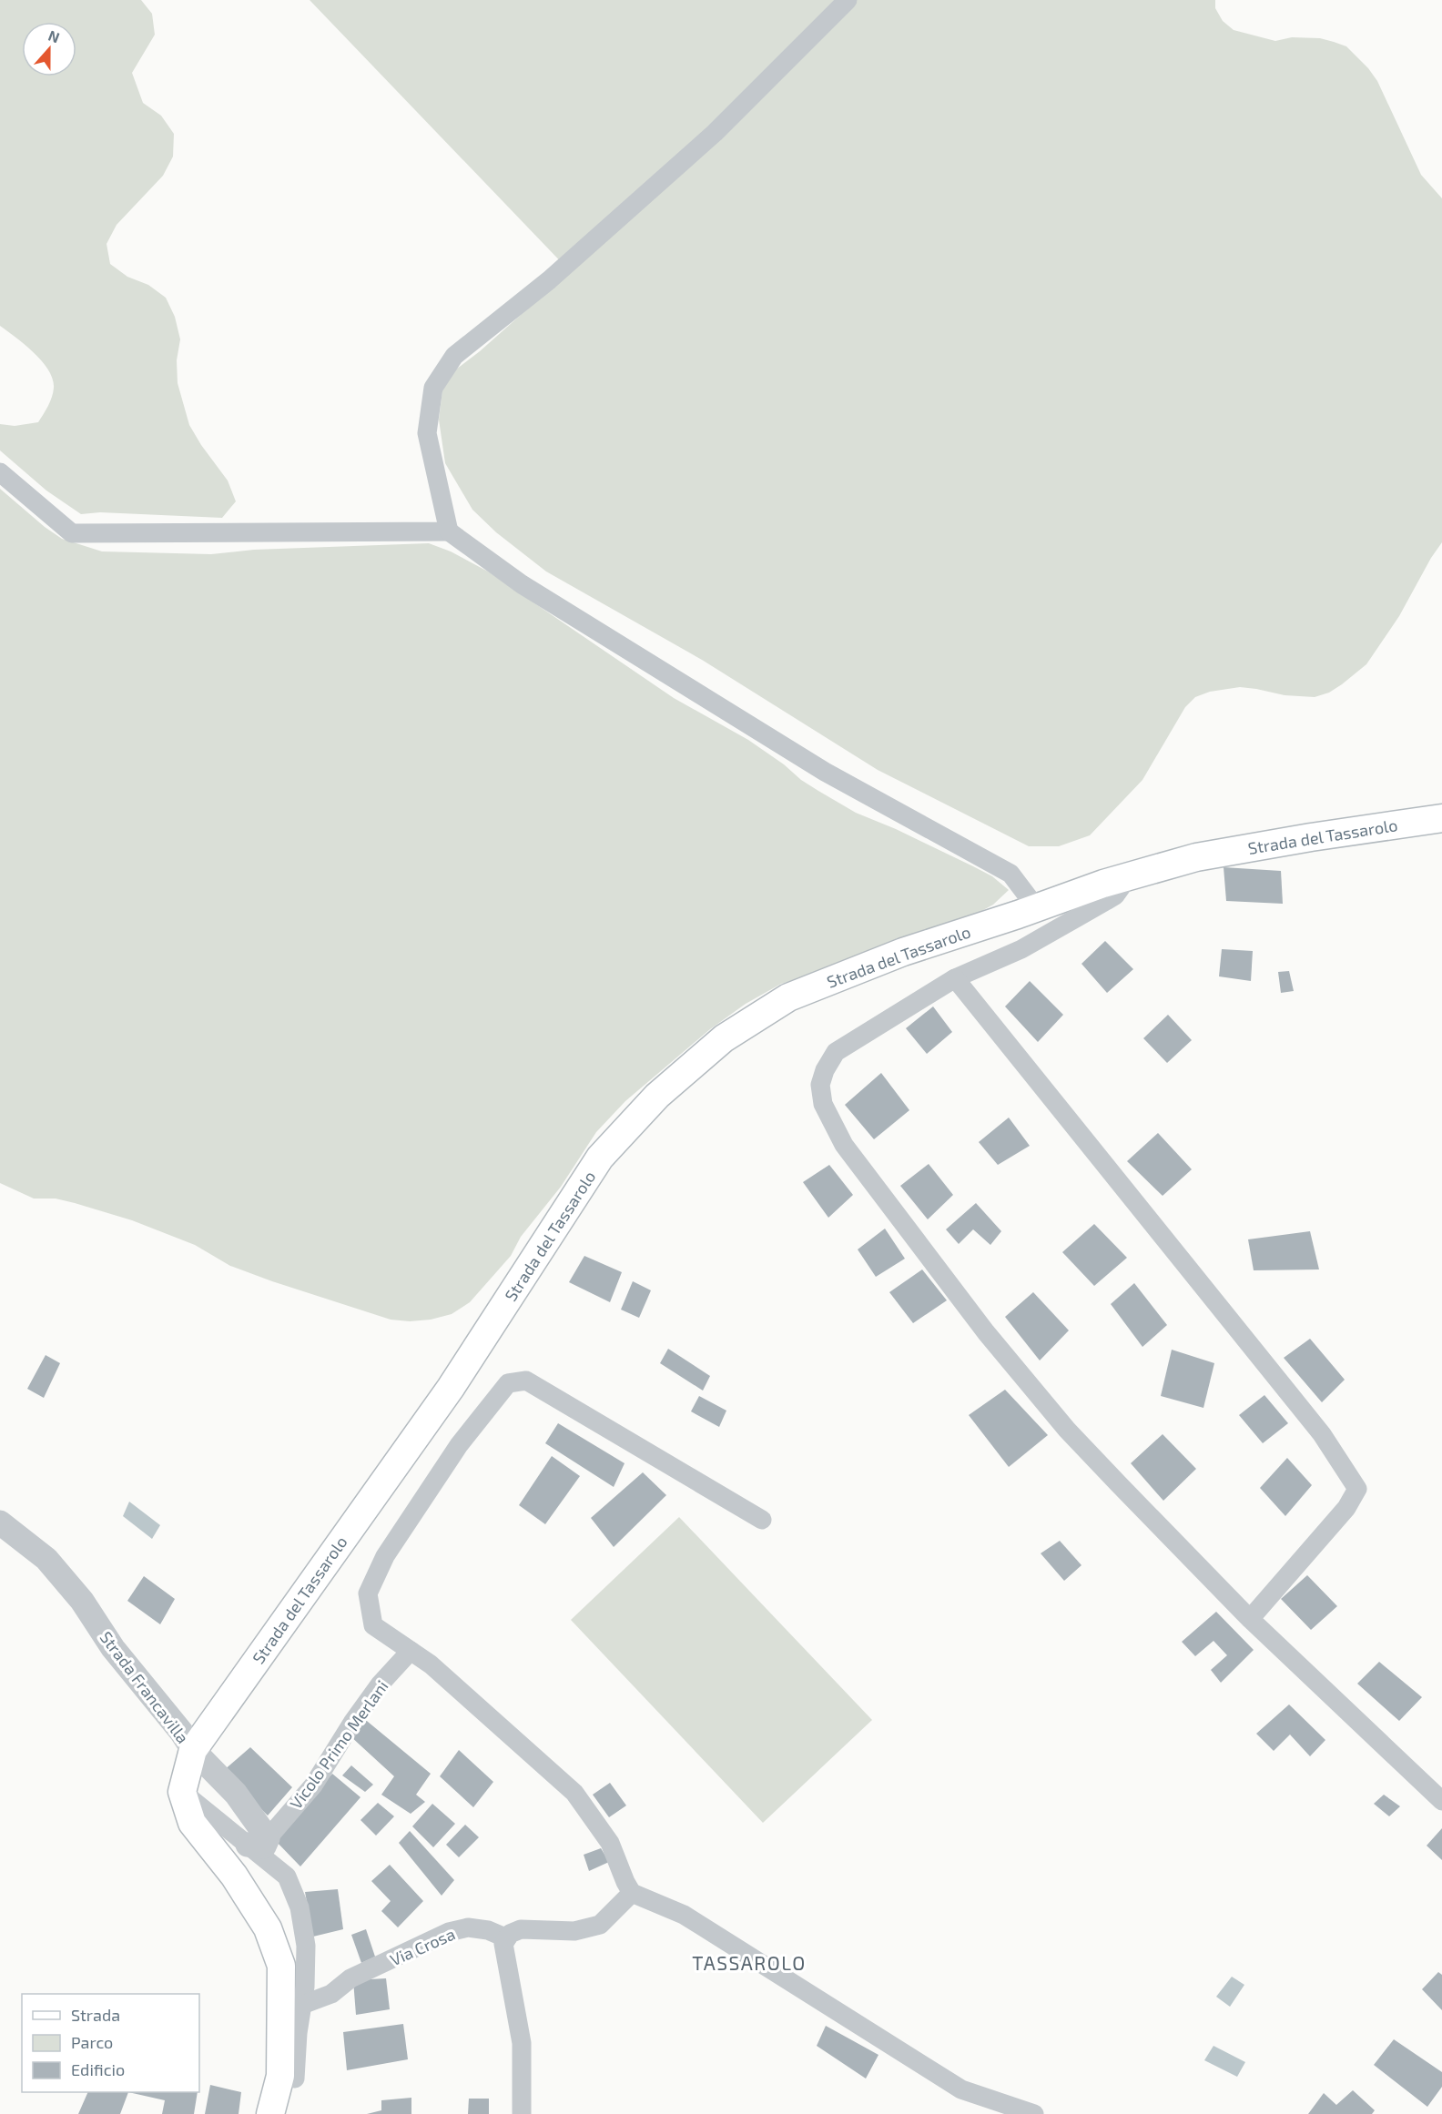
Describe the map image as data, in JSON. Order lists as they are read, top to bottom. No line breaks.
{"streets":{"main road":["Strada del Tassarolo"],"street":["Strada Francavilla","Vicolo Primo Merlani","Via Crosa"]},"crossings":[["Strada del Tassarolo","Strada Francavilla"],["Strada Francavilla","Vicolo Primo Merlani"]],"districts":["TASSAROLO"],"legend":["Strada","Parco","Edificio"],"north":"top"}
